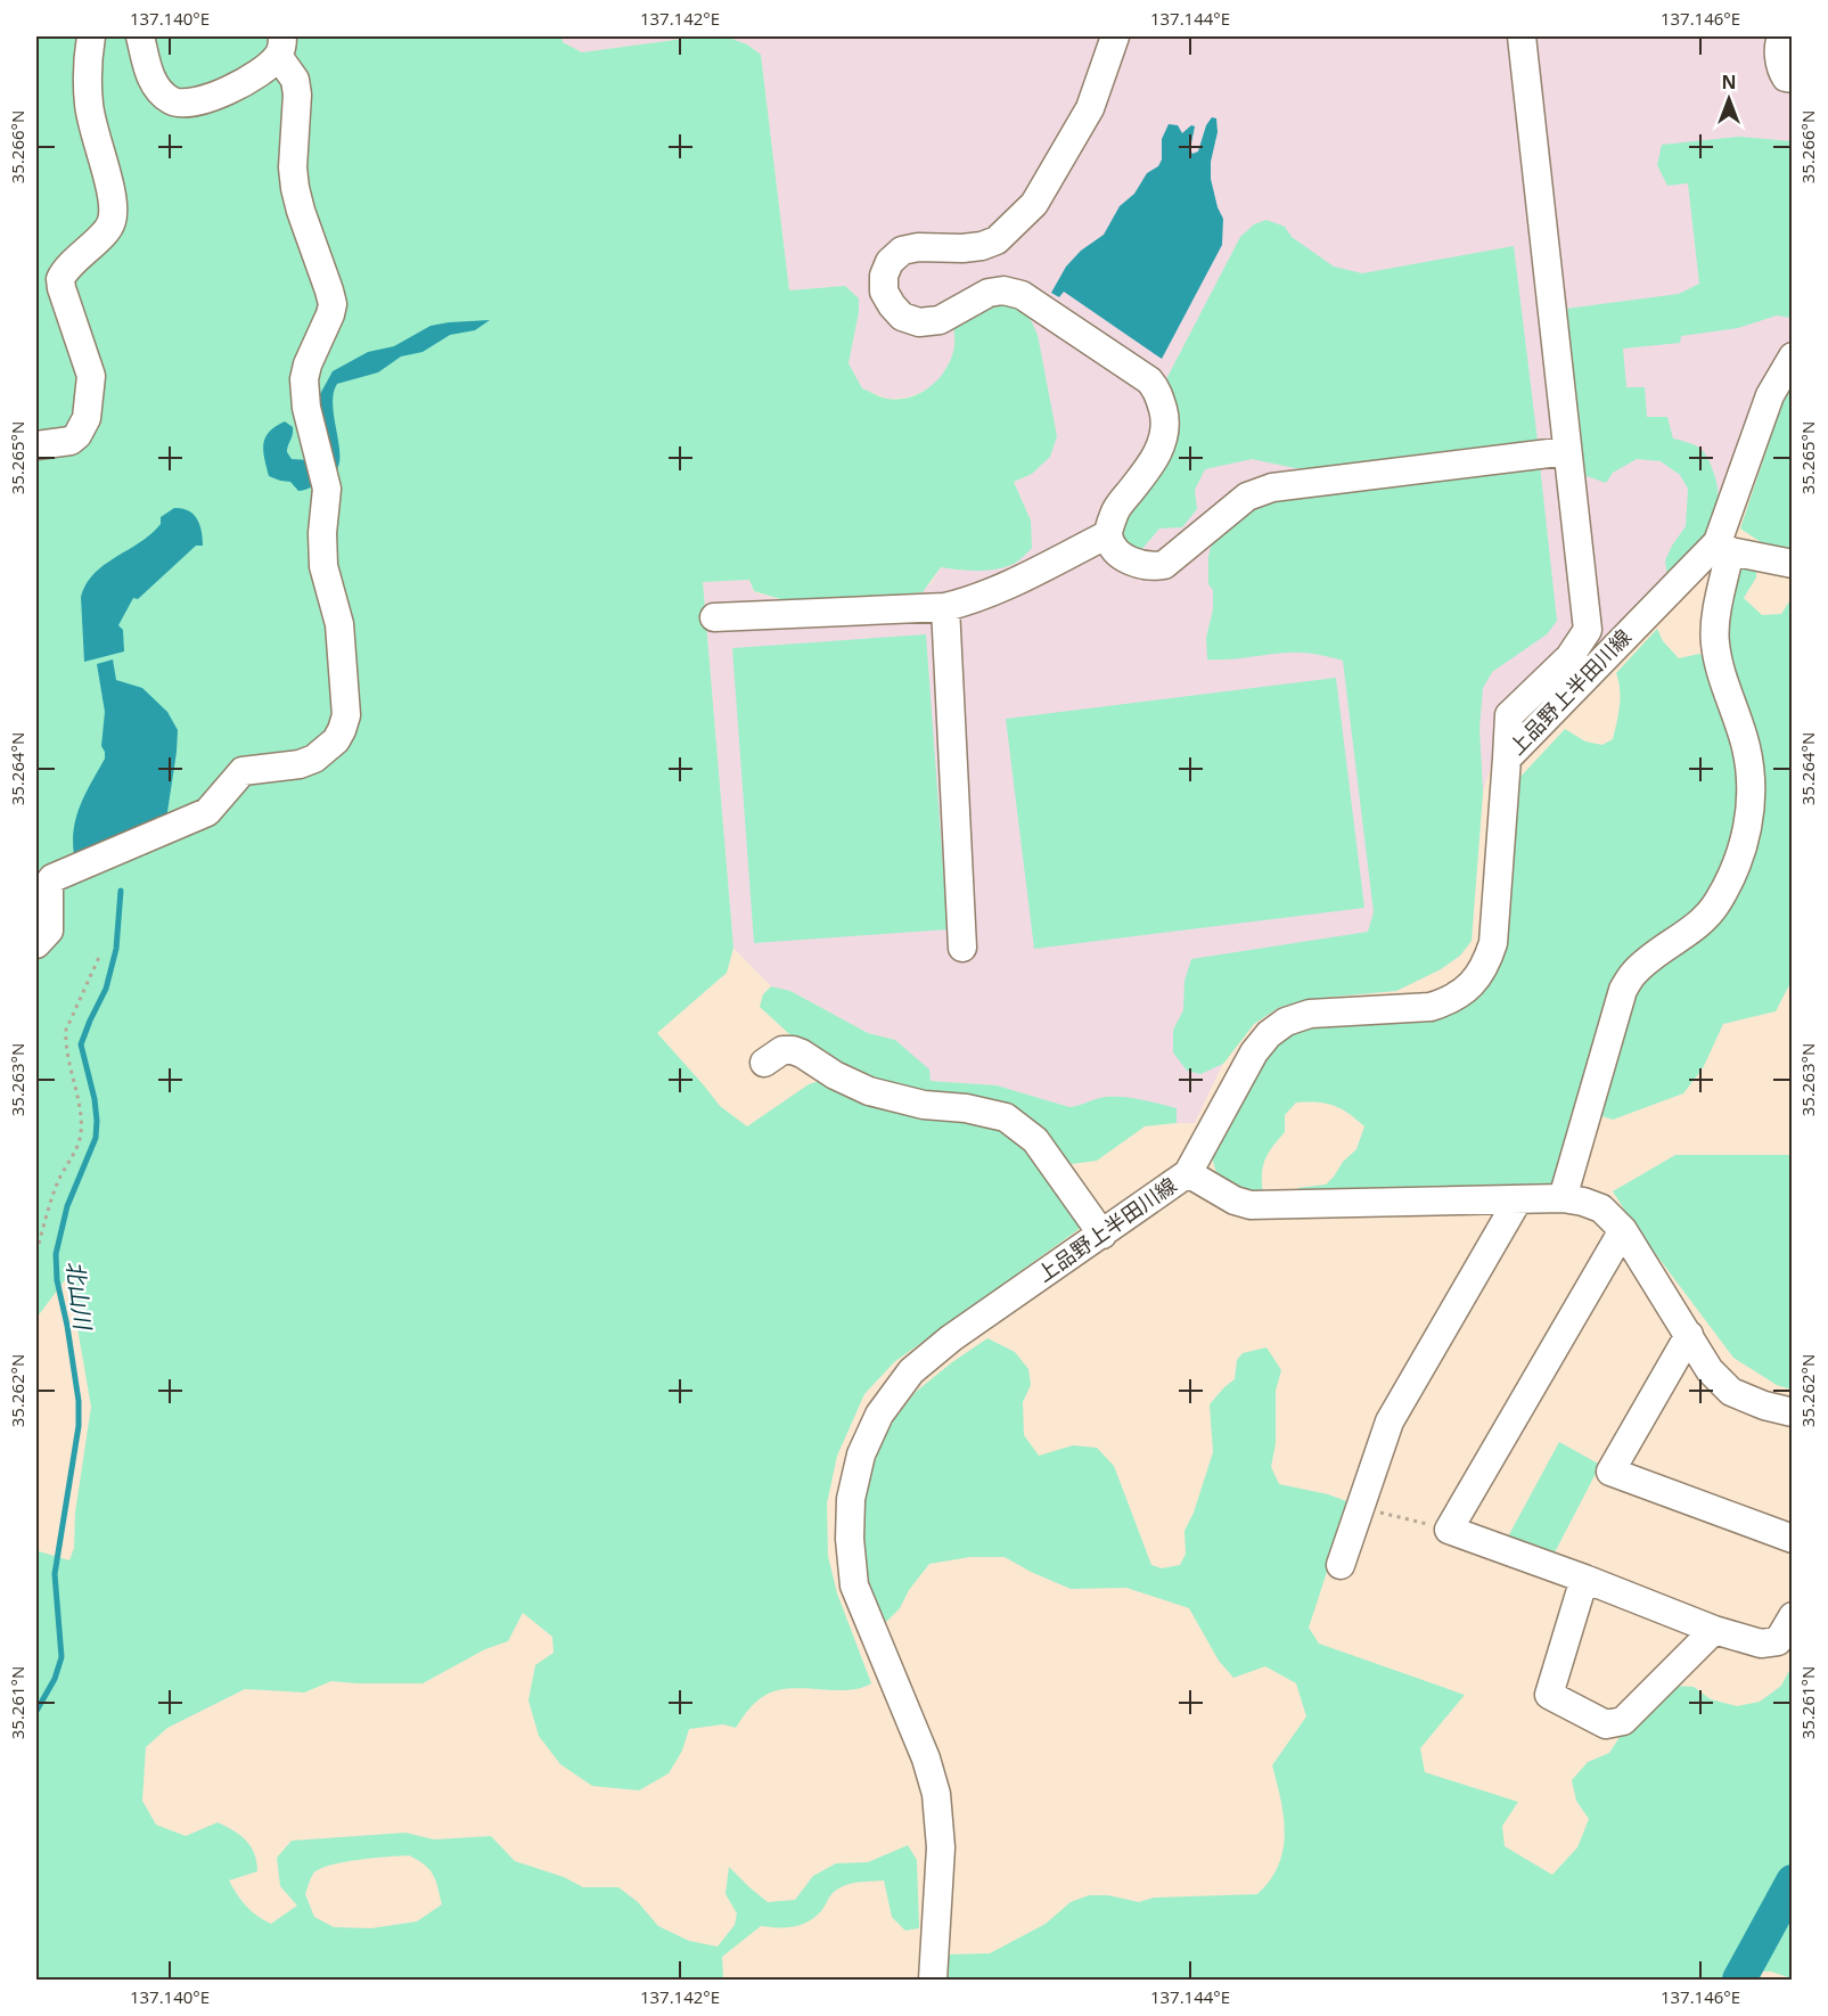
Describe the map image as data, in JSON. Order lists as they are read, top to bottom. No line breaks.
{"streets":{"street":["上品野上半田川線"]},"water":["北山川"],"north":"top","coordinates":["137.140°E","137.142°E","137.144°E","137.146°E","35.266°N","35.265°N","35.264°N","35.263°N","35.262°N","35.261°N"]}
